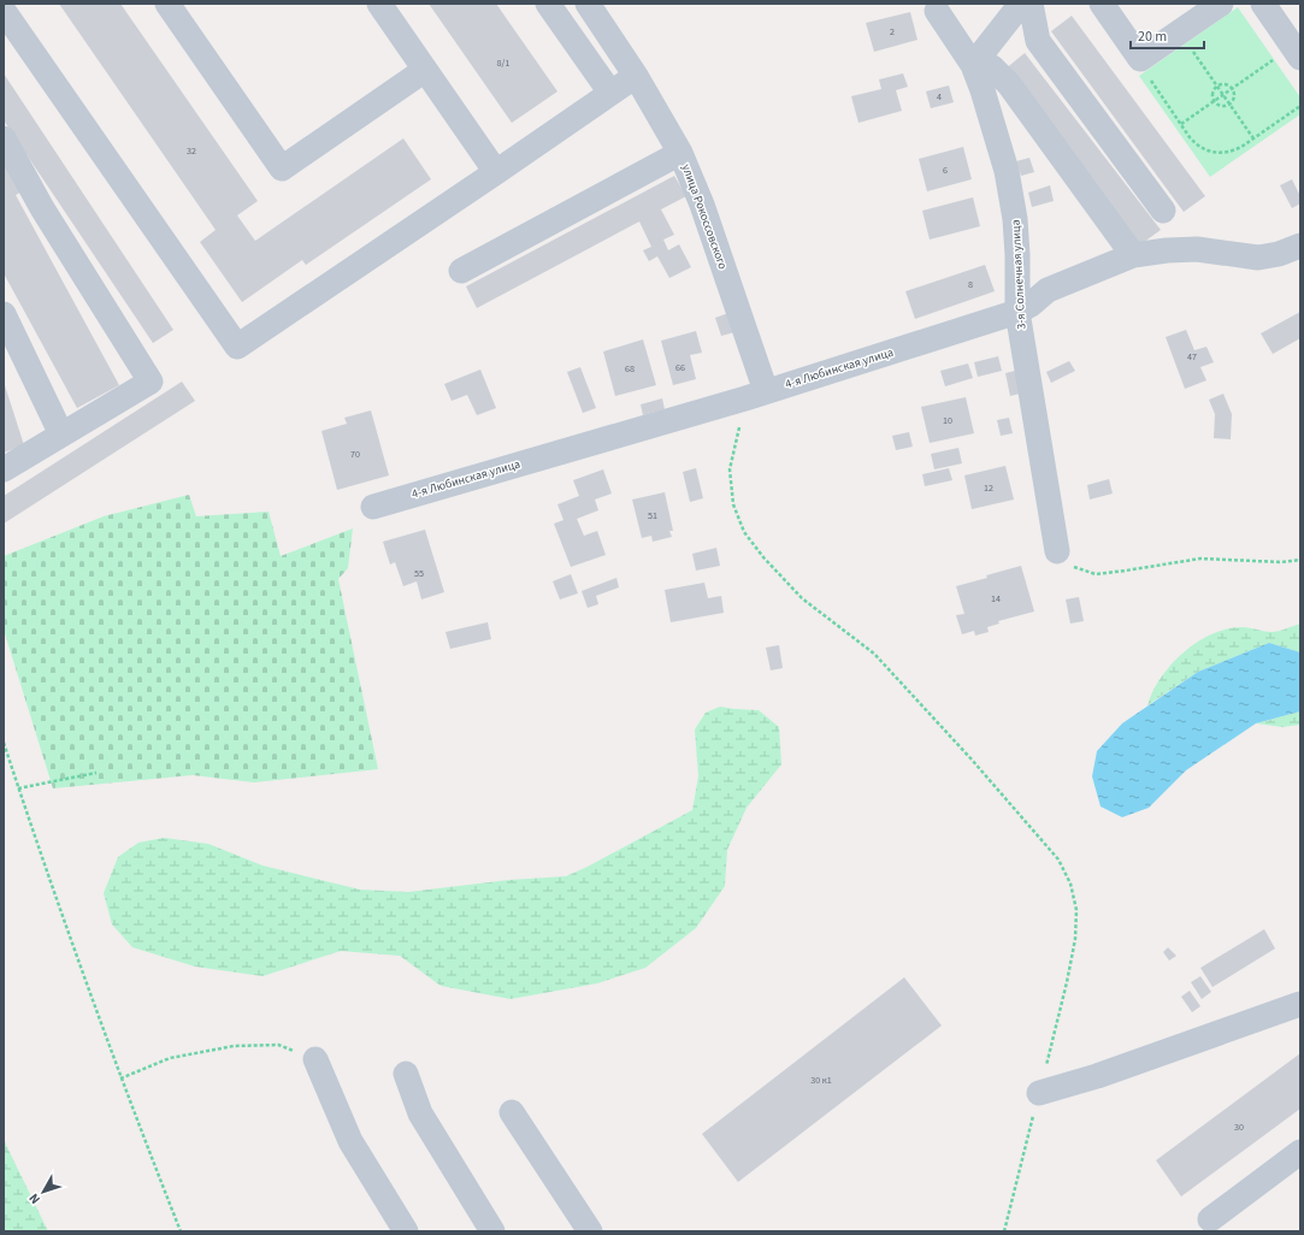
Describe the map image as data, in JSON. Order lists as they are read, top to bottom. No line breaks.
{"streets":{"street":["улица Рокоссовского","3-я Солнечная улица","4-я Любинская улица"]},"crossings":[["улица Рокоссовского","4-я Любинская улица"],["3-я Солнечная улица","4-я Любинская улица"]],"house_numbers":["2","8/1","4","32","6","8","47","66","68","10","70","12","51","55","14","30 к1","30"],"scale_bar":"20 m","north":"bottom left"}
